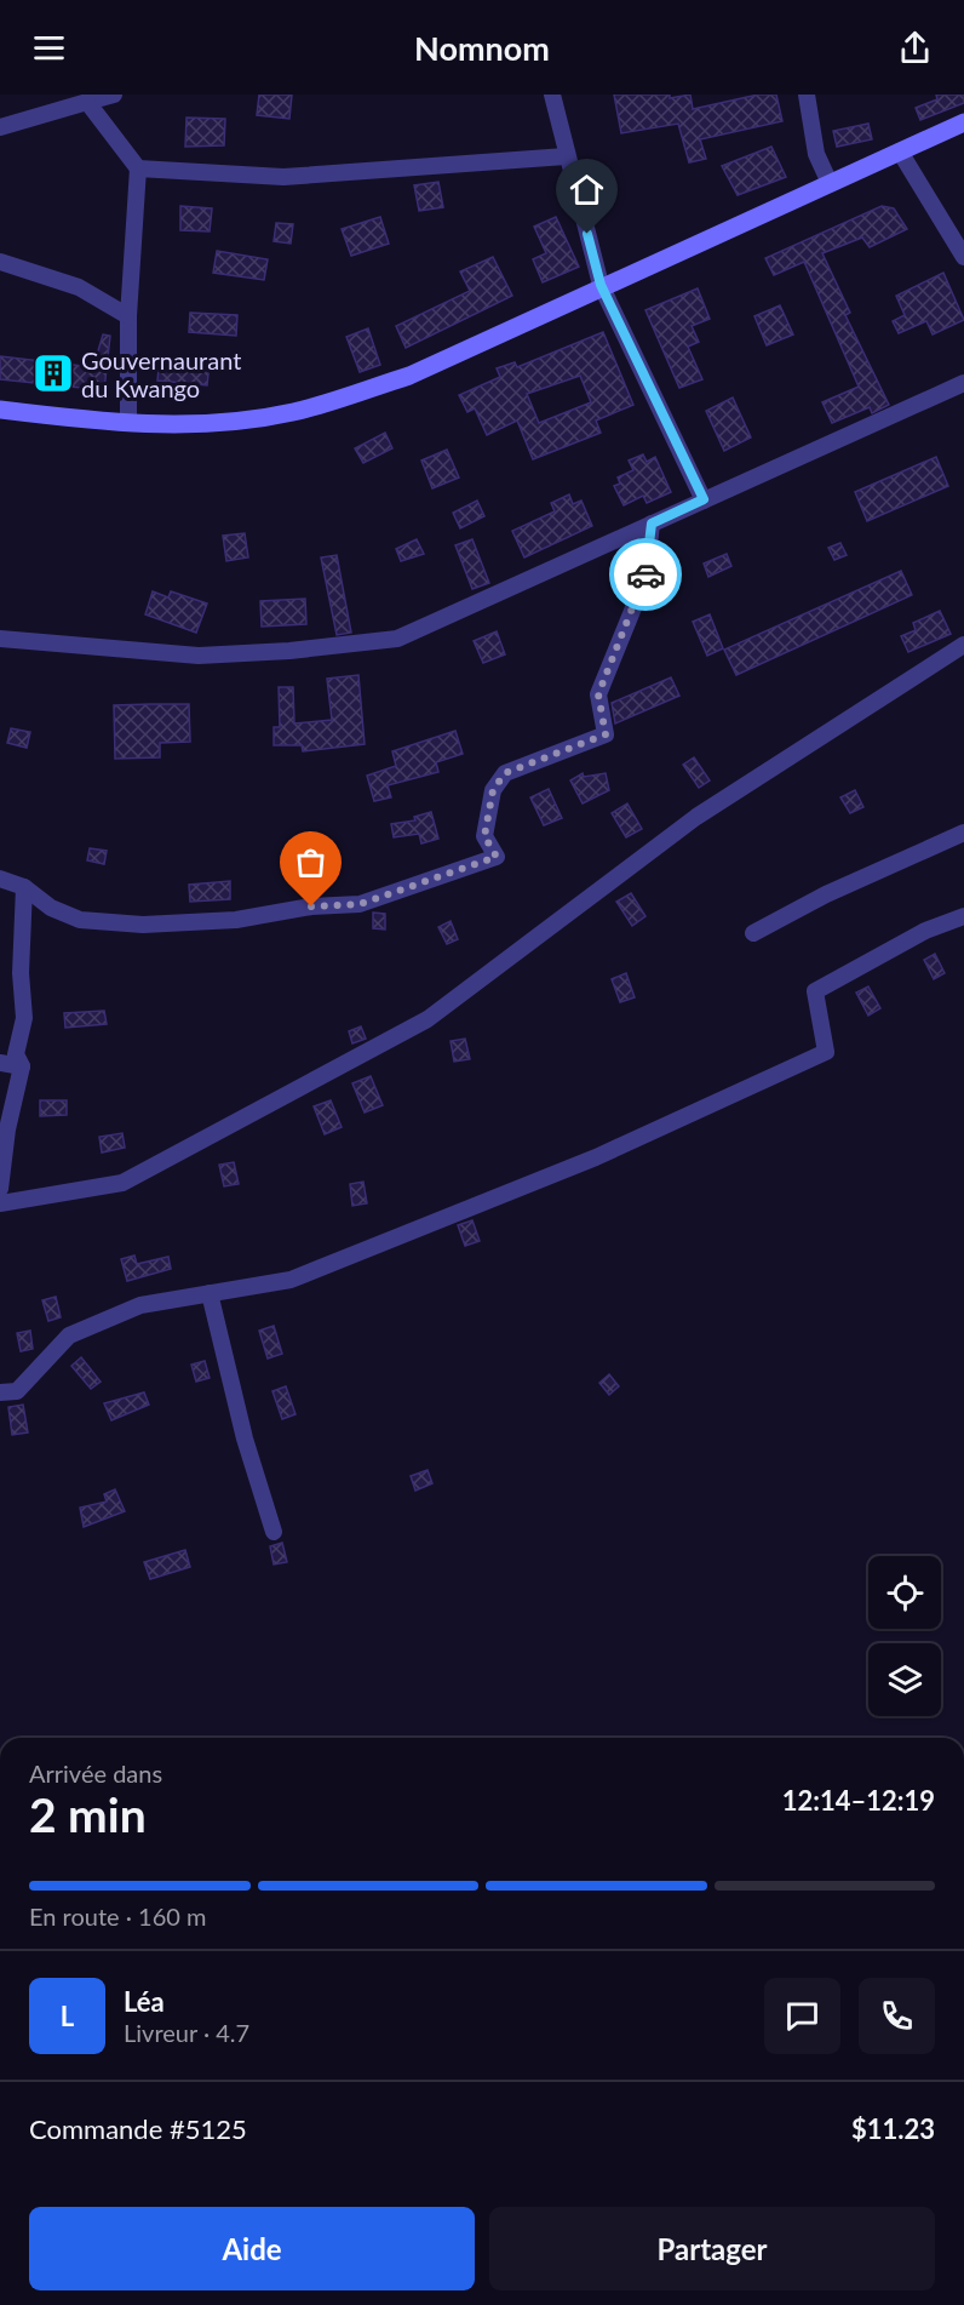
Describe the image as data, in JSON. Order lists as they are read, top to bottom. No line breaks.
{"places":{"building":["Gouvernaurant du Kwango"]},"page":{"header":"Nomnom","heading":["2 min","Arrivée dans","12:14–12:19"],"panel":["Léa","Livreur · 4.7","Commande #5125","$11.23"],"bar":"En route · 160 m","round":"L","buttons":["Aide","Partager"]}}
